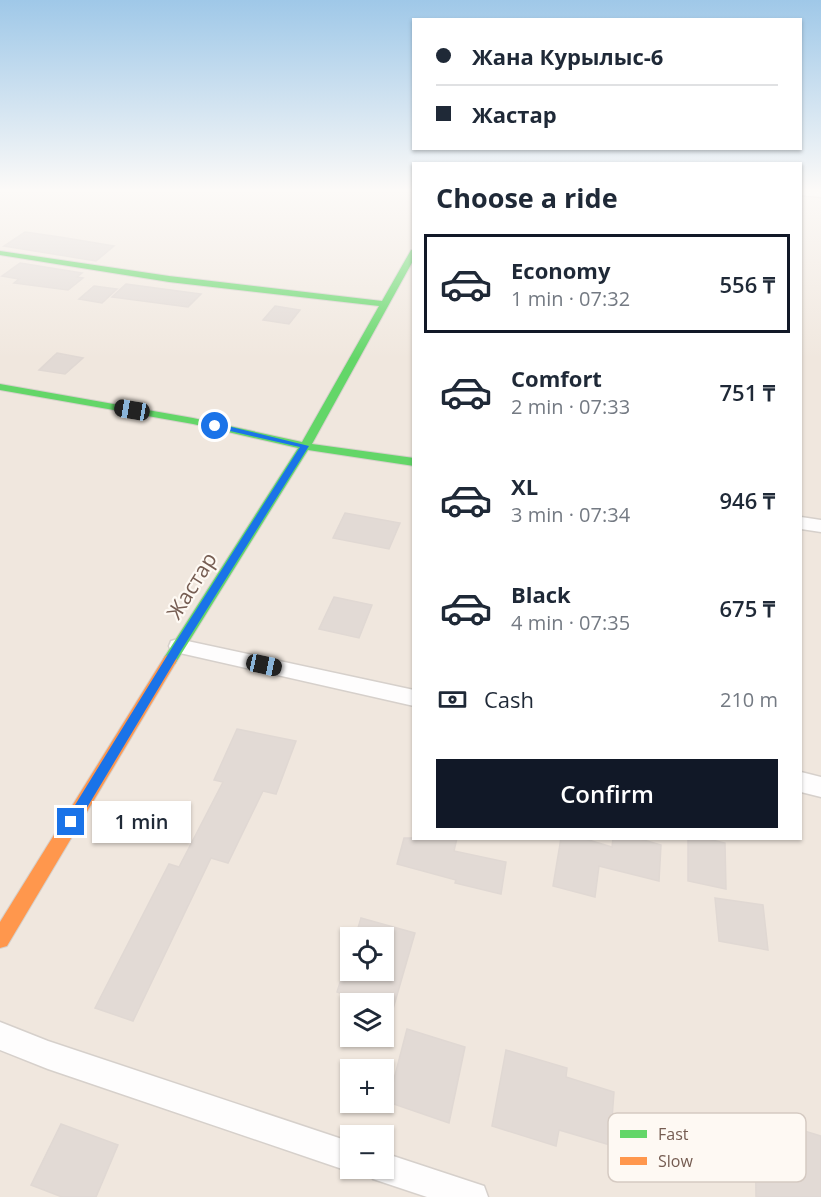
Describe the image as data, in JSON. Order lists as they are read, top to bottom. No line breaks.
{"streets":{"street":["Жастар"]},"legend":["Fast","Slow"],"page":{"banner":["Жана Курылыс-6","Жастар"],"heading":"Choose a ride","list":[{"name":"Economy","note":"1 min · 07:32","value":"556 ₸"},{"name":"Comfort","note":"2 min · 07:33","value":"751 ₸"},{"name":"XL","note":"3 min · 07:34","value":"946 ₸"},{"name":"Black","note":"4 min · 07:35","value":"675 ₸"}],"pay":["Cash","210 m"],"buttons":"Confirm","bubble":"1 min","map_buttons":["+","−"]}}
